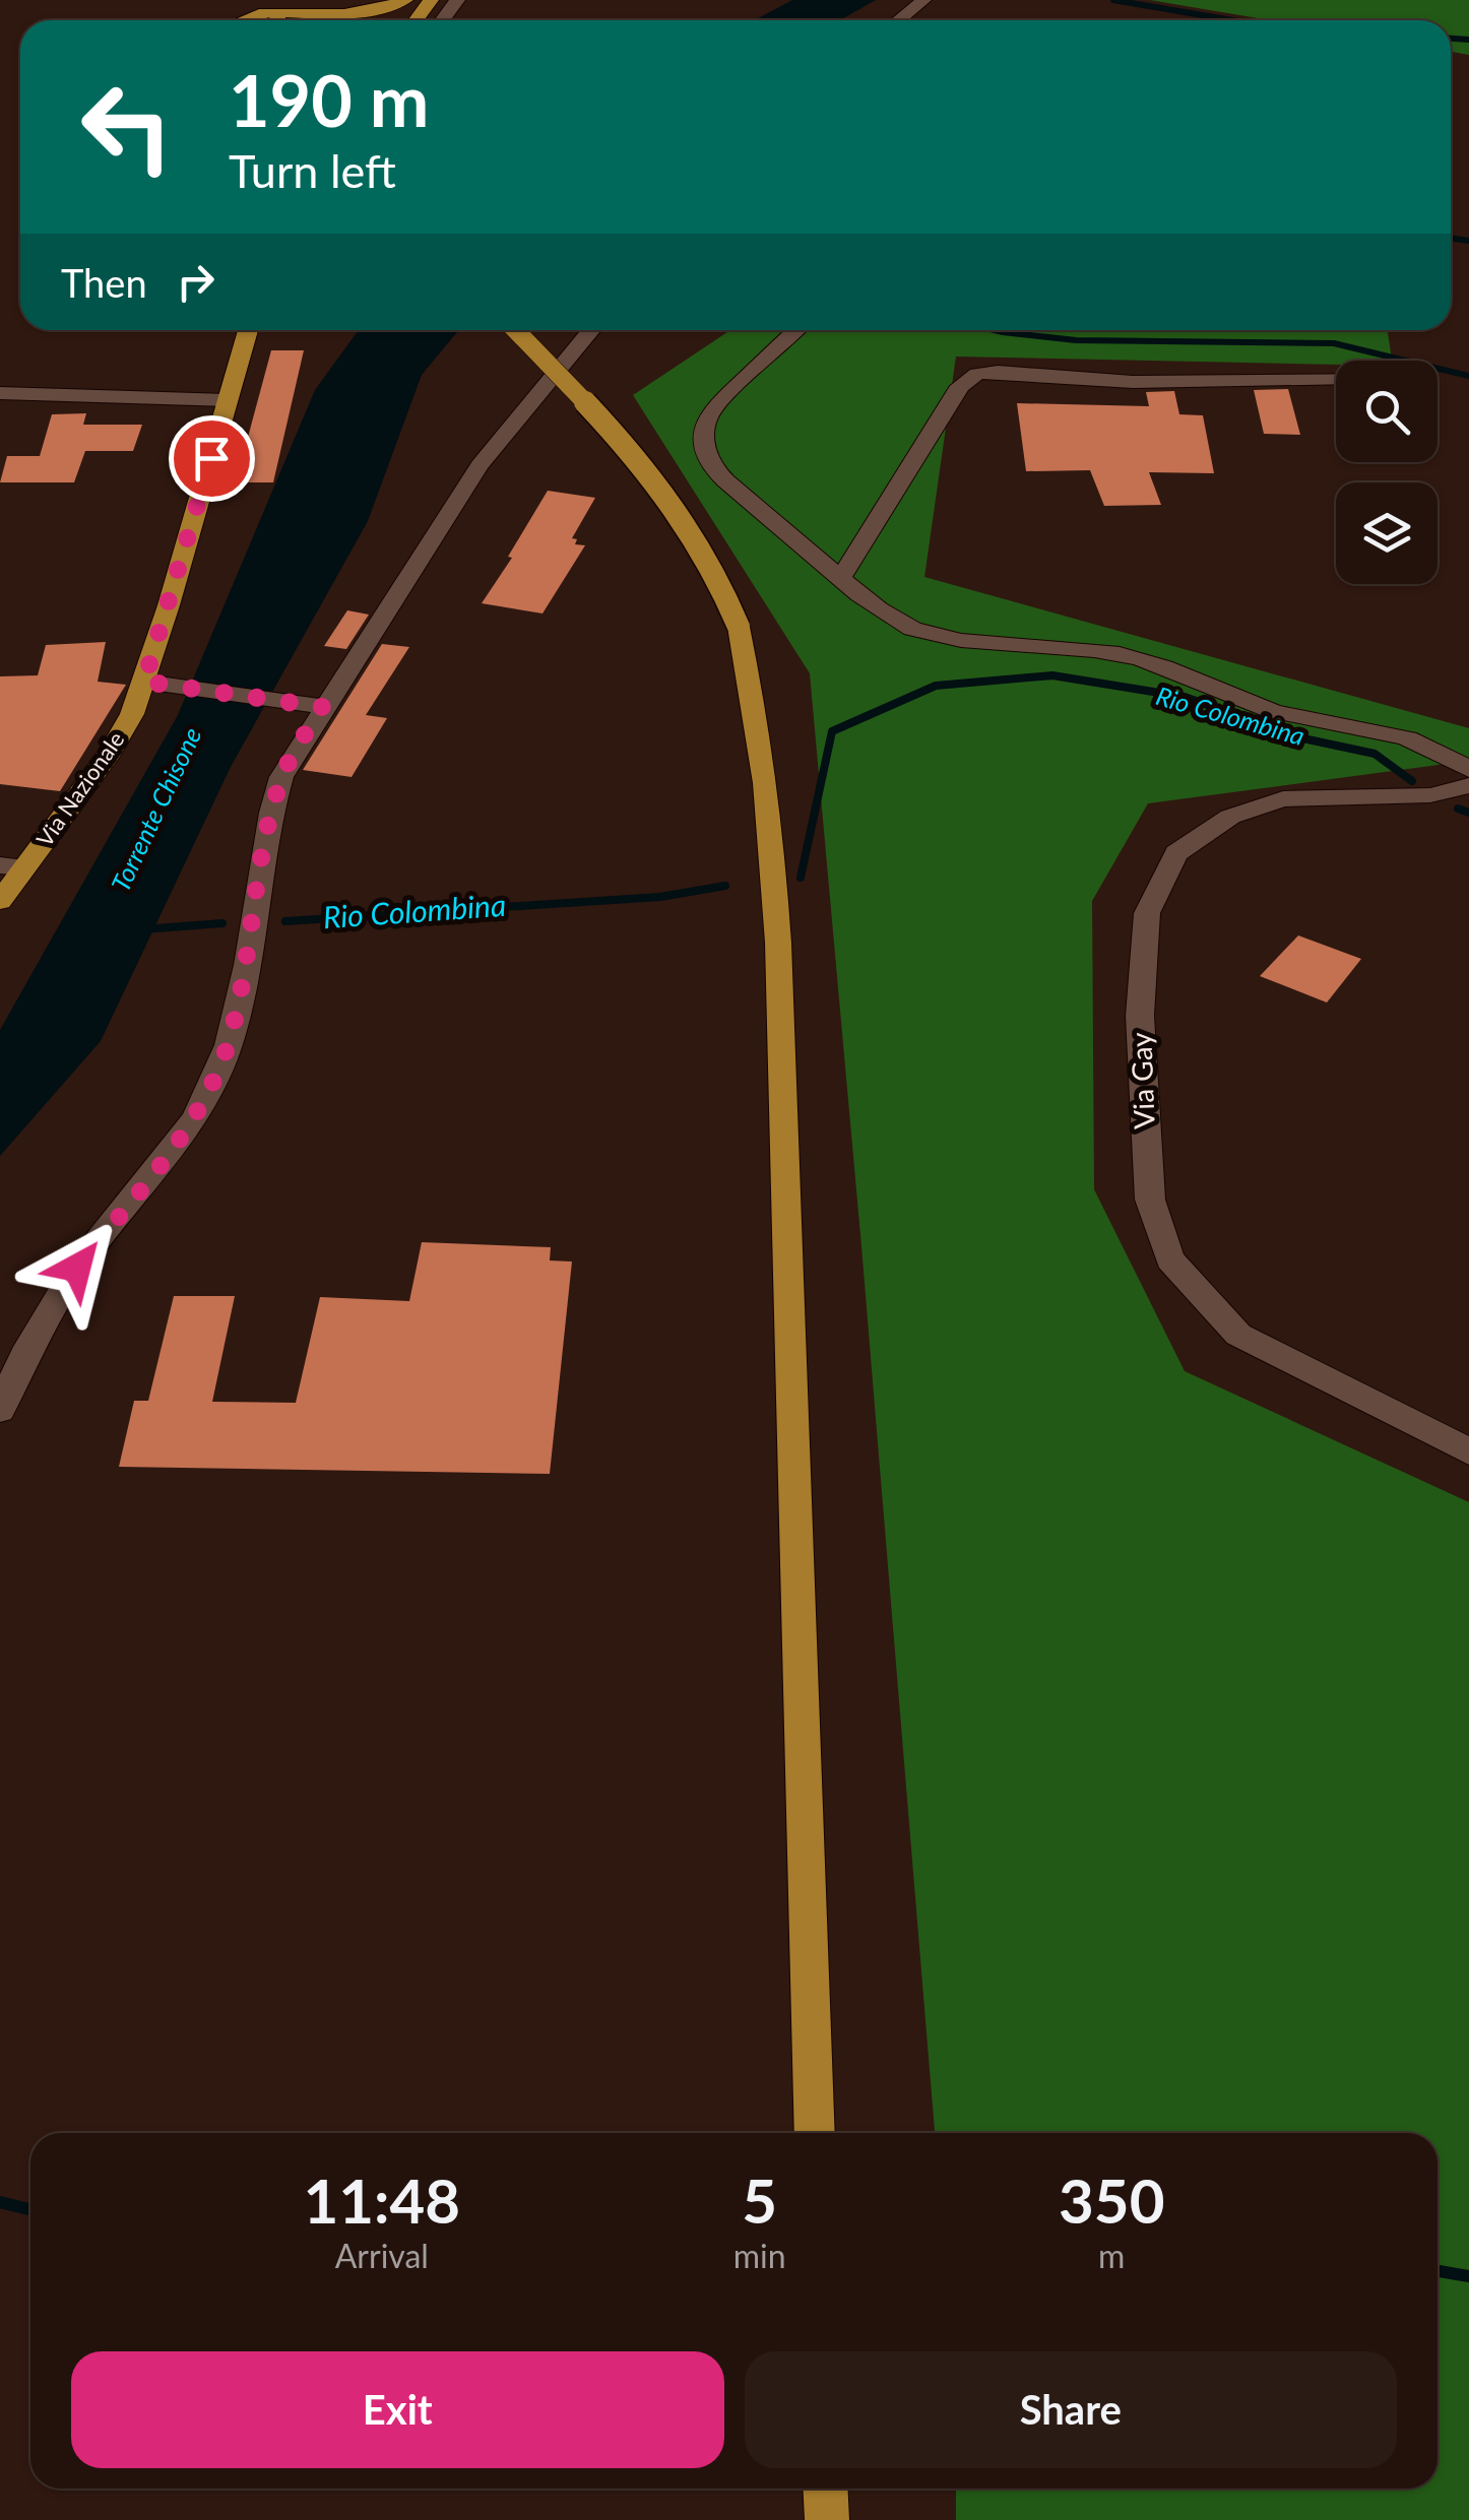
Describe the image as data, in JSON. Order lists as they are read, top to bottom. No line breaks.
{"streets":{"main road":["Via Nazionale"],"street":["Via Gay"]},"water":["Rio Colombina","Torrente Chisone"],"page":{"turn":["190 m","Turn left"],"then":"Then","eta":["11:48","Arrival","5","min","350","m"],"buttons":["Exit","Share"]}}
